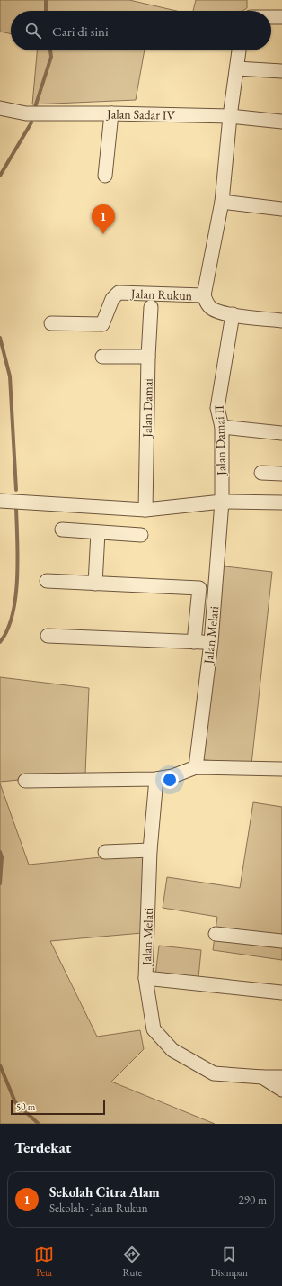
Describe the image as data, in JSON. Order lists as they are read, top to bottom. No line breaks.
{"streets":{"street":["Jalan Sadar IV","Jalan Rukun","Jalan Damai","Jalan Damai II","Jalan Melati"]},"crossings":[["Jalan Rukun","Jalan Damai II"],["Jalan Damai II","Jalan Melati"]],"scale_bar":"50 m","page":{"search":"Cari di sini","pins":"1","scale":"50 m","heading":"Terdekat","list":[{"mark":"1","name":"Sekolah Citra Alam","note":"Sekolah · Jalan Rukun","value":"290 m"}],"nav":["Peta","Rute","Disimpan"]}}
